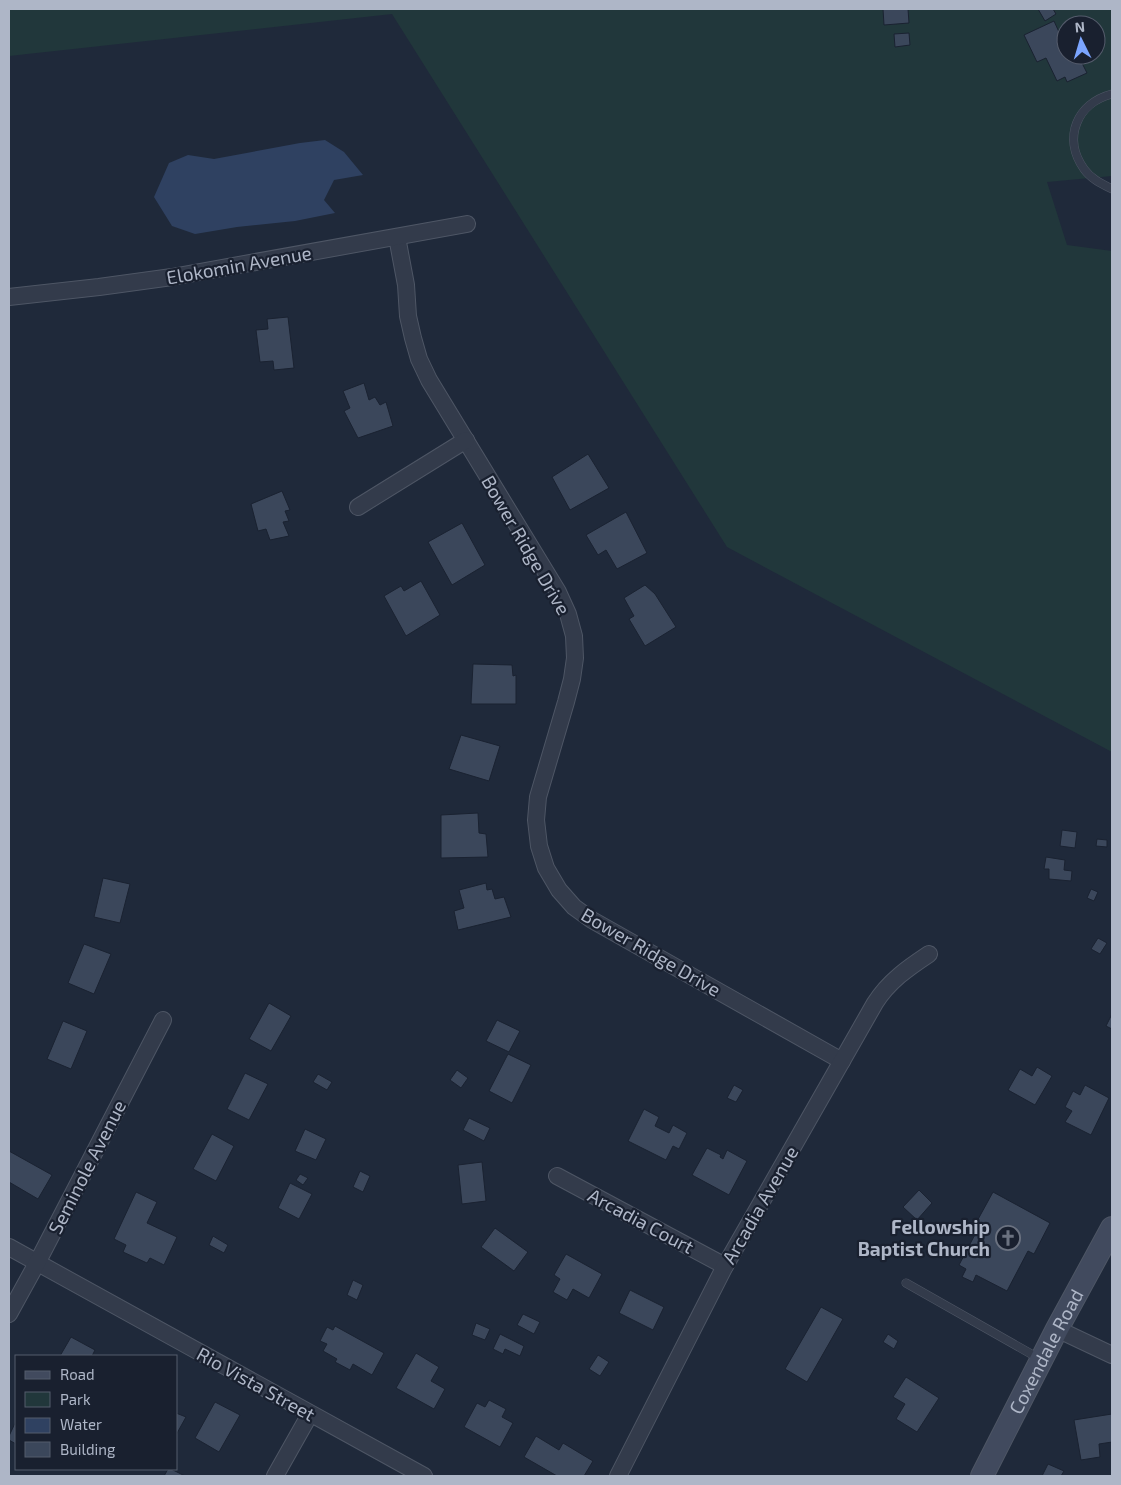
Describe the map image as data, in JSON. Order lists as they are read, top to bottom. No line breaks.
{"streets":{"street":["Elokomin Avenue","Bower Ridge Drive","Seminole Avenue","Arcadia Avenue","Arcadia Court","Coxendale Road","Rio Vista Street"]},"crossings":[["Elokomin Avenue","Bower Ridge Drive"],["Bower Ridge Drive","Arcadia Avenue"],["Seminole Avenue","Rio Vista Street"],["Arcadia Avenue","Arcadia Court"]],"places":{"church":["Fellowship Baptist Church"]},"legend":["Road","Park","Water","Building"],"north":"top"}
